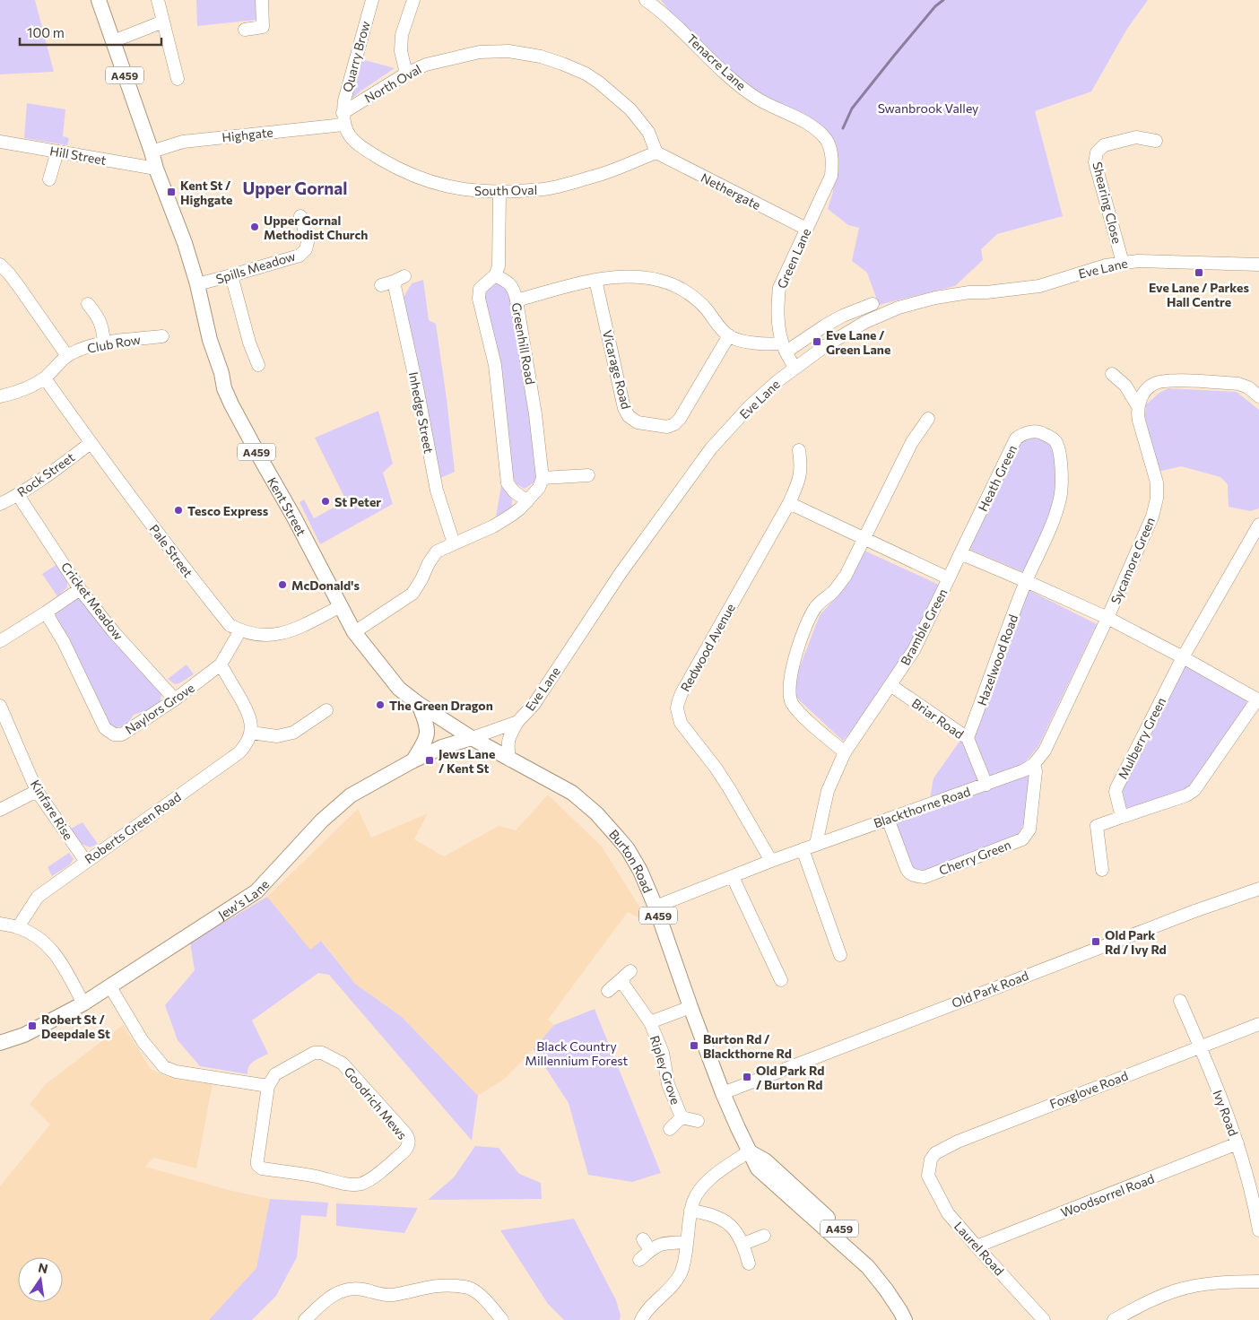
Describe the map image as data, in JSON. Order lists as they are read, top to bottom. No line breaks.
{"streets":{"main road":["A459","Kent Street","Burton Road","Jew's Lane"],"street":["Quarry Brow","Tenacre Lane","North Oval","Highgate","Hill Street","South Oval","Nethergate","Shearing Close","Green Lane","Spills Meadow","Eve Lane","Club Row","Greenhill Road","Vicarage Road","Inhedge Street","Rock Street","Heath Green","Pale Street","Sycamore Green","Cricket Meadow","Bramble Green","Redwood Avenue","Hazelwood Road","Naylors Grove","Briar Road","Mulberry Green","Blackthorne Road","Kinfare Rise","Roberts Green Road","Cherry Green","Old Park Road","Ripley Grove","Foxglove Road","Goodrich Mews","Ivy Road","Woodsorrel Road","Laurel Road"]},"crossings":[["Quarry Brow","North Oval"],["Quarry Brow","Highgate"],["Quarry Brow","South Oval"],["Tenacre Lane","Green Lane"],["A459","Highgate"],["A459","Kent Street"],["A459","Burton Road"],["North Oval","Highgate"],["North Oval","South Oval"],["North Oval","Nethergate"],["Highgate","South Oval"],["Highgate","Kent Street"],["Hill Street","Kent Street"],["South Oval","Nethergate"],["Nethergate","Green Lane"],["Shearing Close","Eve Lane"],["Green Lane","Eve Lane"],["Spills Meadow","Kent Street"],["Eve Lane","Kent Street"],["Eve Lane","Burton Road"],["Eve Lane","Jew's Lane"],["Club Row","Pale Street"],["Rock Street","Pale Street"],["Rock Street","Cricket Meadow"],["Heath Green","Hazelwood Road"],["Kent Street","Pale Street"],["Kent Street","Burton Road"],["Kent Street","Jew's Lane"],["Pale Street","Naylors Grove"],["Sycamore Green","Mulberry Green"],["Sycamore Green","Blackthorne Road"],["Cricket Meadow","Naylors Grove"],["Bramble Green","Redwood Avenue"],["Bramble Green","Briar Road"],["Bramble Green","Blackthorne Road"],["Redwood Avenue","Blackthorne Road"],["Hazelwood Road","Briar Road"],["Briar Road","Blackthorne Road"],["Blackthorne Road","Cherry Green"],["Blackthorne Road","Burton Road"],["Kinfare Rise","Roberts Green Road"],["Burton Road","Jew's Lane"],["Burton Road","Old Park Road"],["Burton Road","Ripley Grove"],["Foxglove Road","Ivy Road"],["Foxglove Road","Laurel Road"],["Ivy Road","Woodsorrel Road"],["Woodsorrel Road","Laurel Road"]],"districts":["Upper Gornal"],"parks":["Swanbrook Valley","Black Country Millennium Forest"],"places":{"transit":["Kent St / Highgate","Eve Lane / Parkes Hall Centre","Eve Lane / Green Lane","Jews Lane / Kent St","Old Park Rd / Ivy Rd","Robert St / Deepdale St","Burton Rd / Blackthorne Rd","Old Park Rd / Burton Rd"],"other":["Upper Gornal Methodist Church","St Peter","Tesco Express","McDonald's","The Green Dragon"]},"scale_bar":"100 m","north":"top"}
